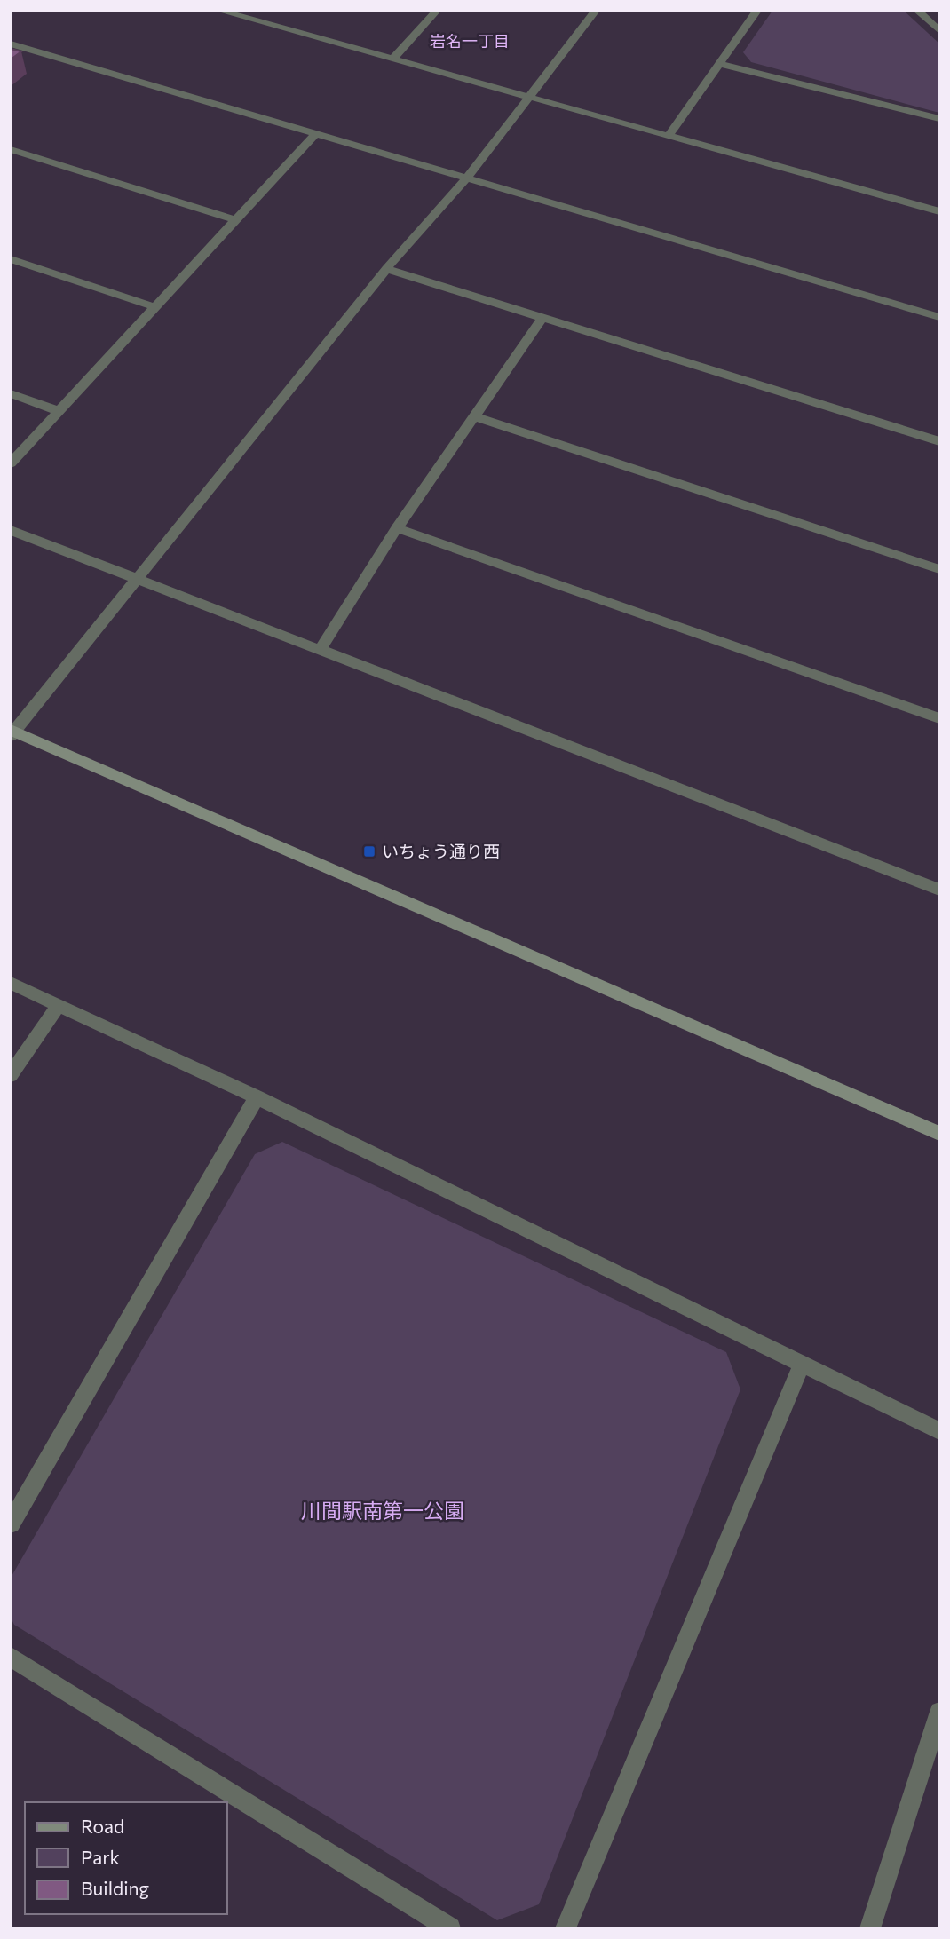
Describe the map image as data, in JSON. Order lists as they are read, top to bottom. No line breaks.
{"districts":["岩名一丁目"],"parks":["川間駅南第一公園"],"places":{"transit":["いちょう通り西"]},"legend":["Road","Park","Building"]}
